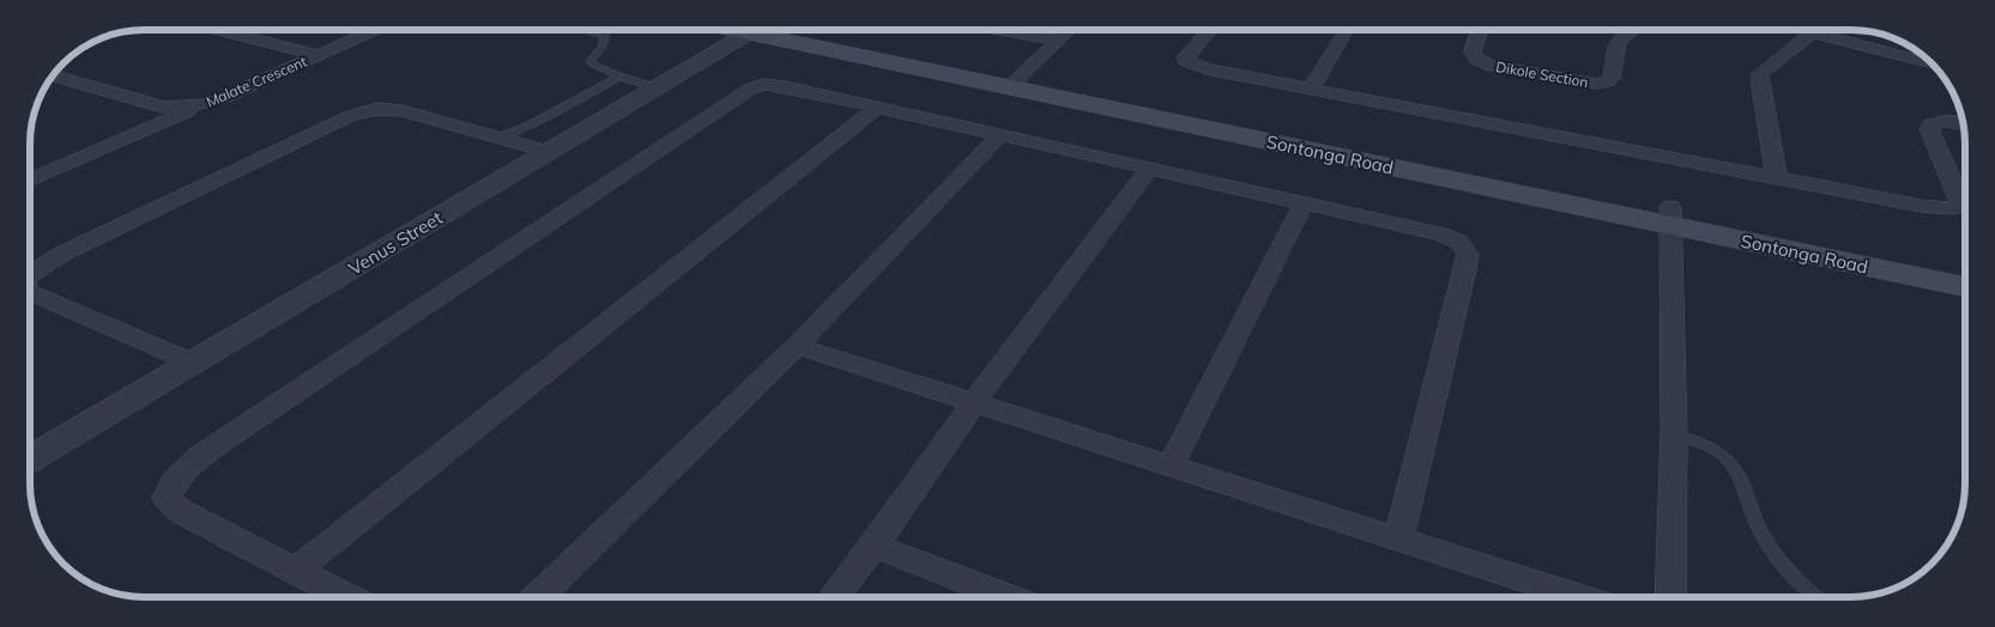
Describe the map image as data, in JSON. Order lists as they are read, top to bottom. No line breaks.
{"streets":{"main road":["Sontonga Road"],"street":["Dikole Section","Malate Crescent","Venus Street"]}}
